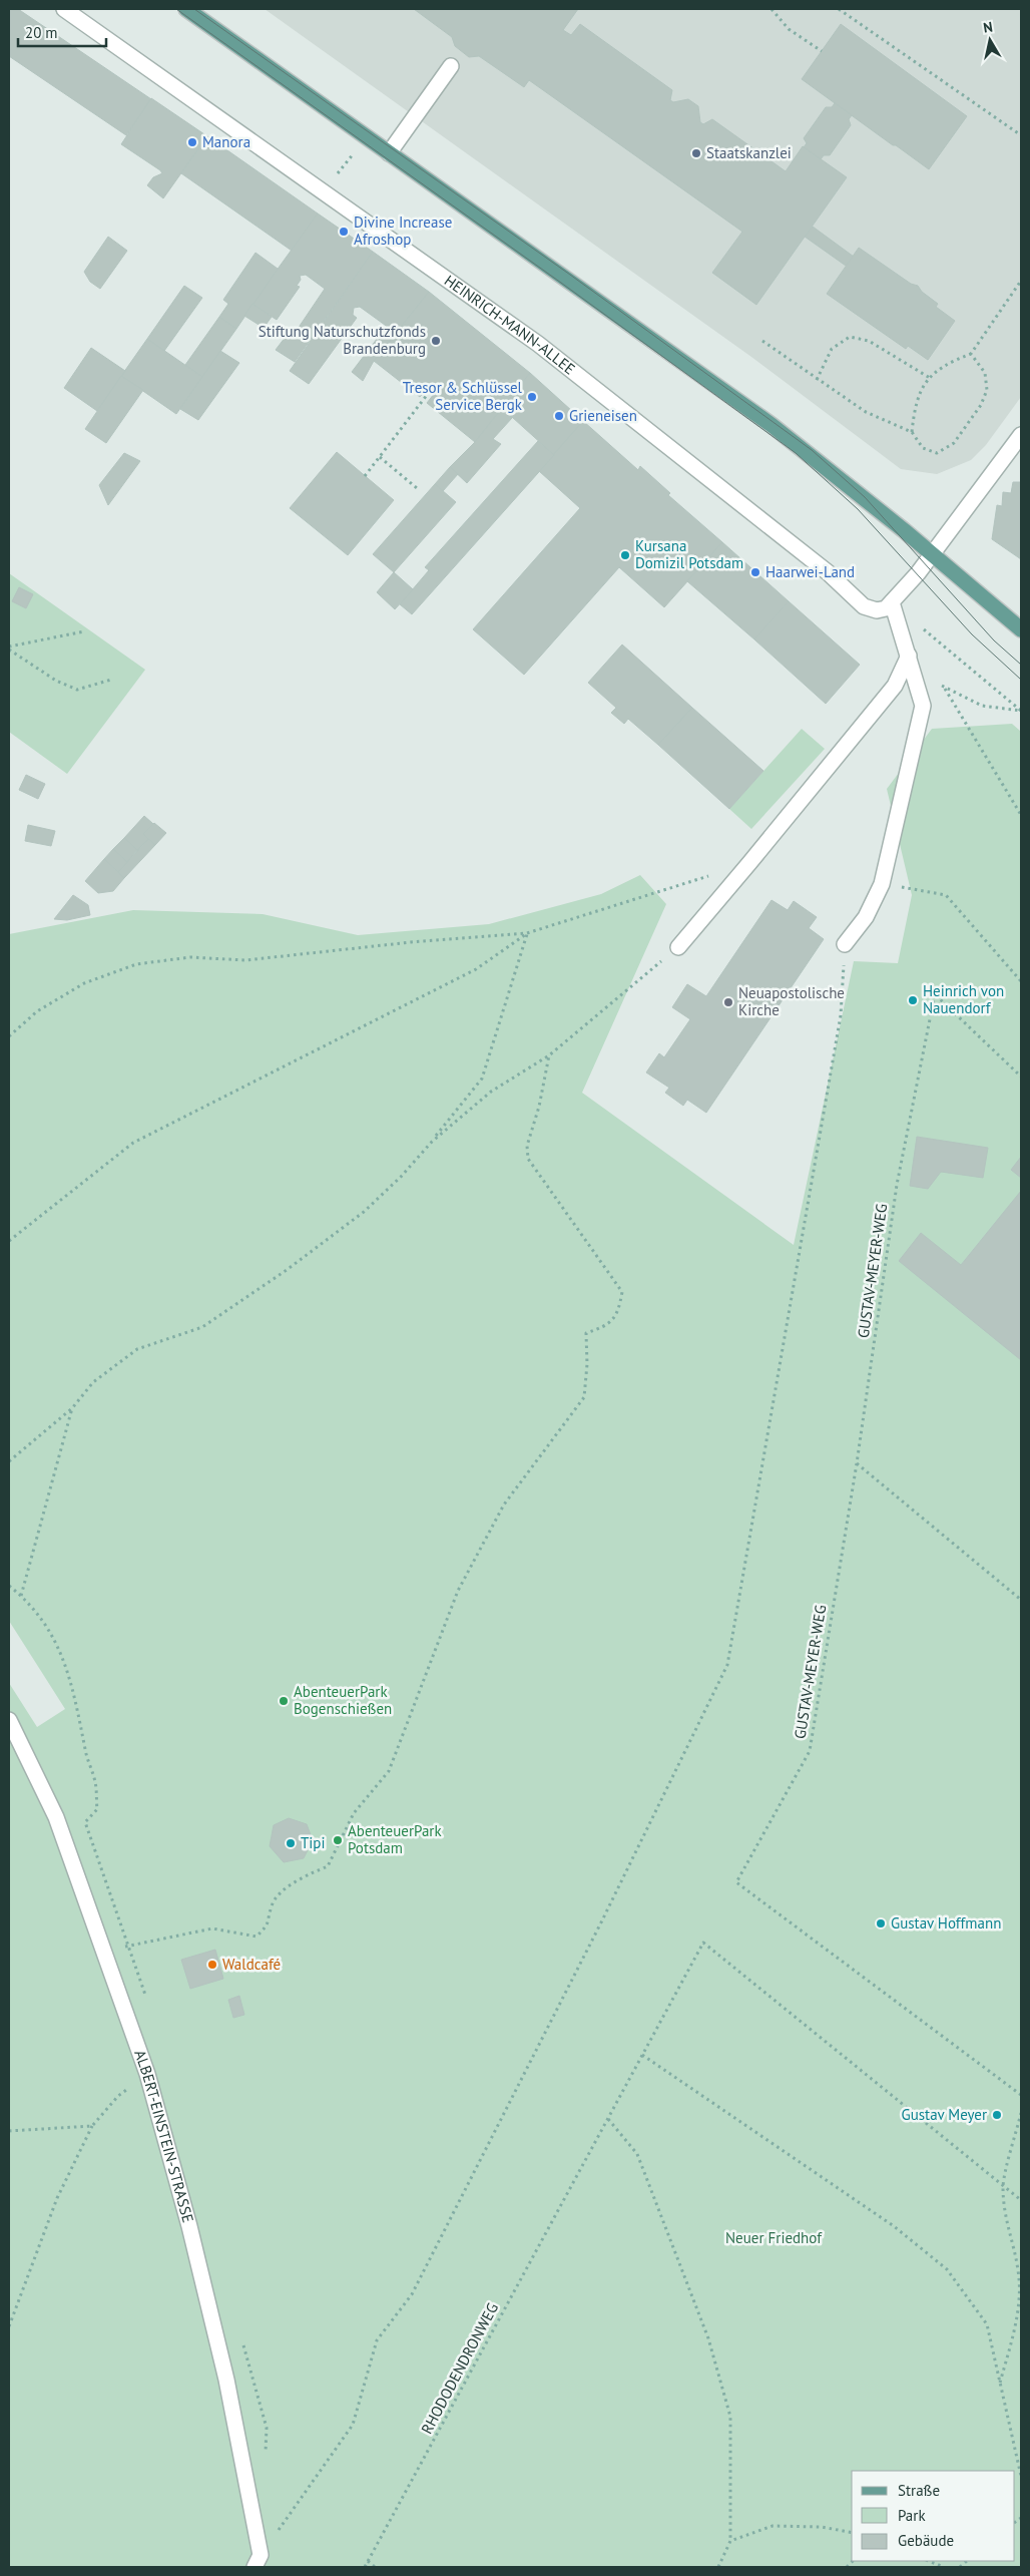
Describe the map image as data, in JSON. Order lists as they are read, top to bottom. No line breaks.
{"streets":{"street":["HEINRICH-MANN-ALLEE","ALBERT-EINSTEIN-STRASSE"],"path":["GUSTAV-MEYER-WEG","RHODODENDRONWEG"]},"parks":["Neuer Friedhof"],"places":["Manora","Staatskanzlei","Divine Increase Afroshop","Stiftung Naturschutzfonds Brandenburg","Tresor & Schlüssel Service Bergk","Grieneisen","Kursana Domizil Potsdam","Haarwei-Land","Heinrich von Nauendorf","Neuapostolische Kirche","AbenteuerPark Bogenschießen","AbenteuerPark Potsdam","Tipi","Gustav Hoffmann","Waldcafé","Gustav Meyer"],"legend":["Straße","Park","Gebäude"],"scale_bar":"20 m","north":"top"}
